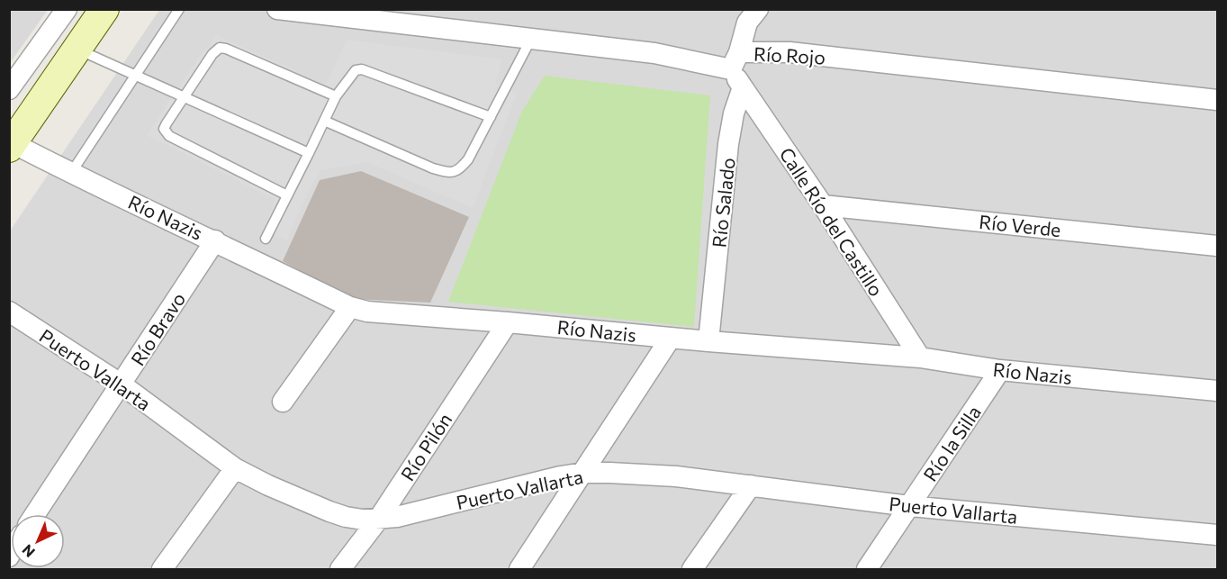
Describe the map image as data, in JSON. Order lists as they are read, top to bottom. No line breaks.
{"streets":{"street":["Río Rojo","Río Salado","Río Nazis","Calle Río del Castillo","Río Verde","Río Bravo","Puerto Vallarta","Río la Silla","Río Pilón"]},"crossings":[["Río Salado","Río Nazis"],["Río Salado","Calle Río del Castillo"],["Río Nazis","Calle Río del Castillo"],["Río Nazis","Río Bravo"],["Río Nazis","Río la Silla"],["Río Nazis","Río Pilón"],["Calle Río del Castillo","Río Verde"],["Río Bravo","Puerto Vallarta"],["Puerto Vallarta","Río la Silla"],["Puerto Vallarta","Río Pilón"]],"north":"bottom left"}
